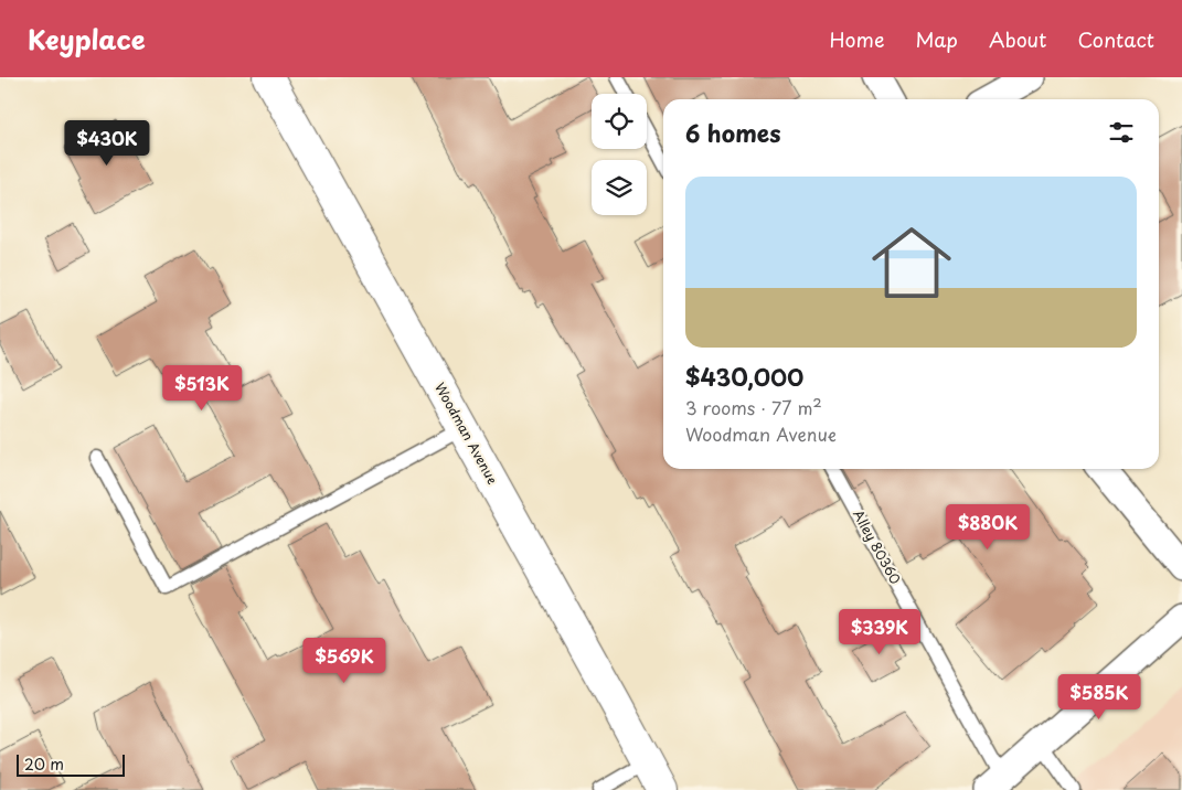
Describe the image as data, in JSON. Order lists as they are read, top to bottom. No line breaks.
{"streets":{"main road":["Woodman Avenue"],"lane":["Alley 80360"]},"scale_bar":"20 m","page":{"header":"Keyplace","nav":["Home","Map","About","Contact"],"heading":"6 homes","price":["$430K","$513K","$880K","$339K","$569K","$585K"],"list":[{"name":"$430,000","note":"3 rooms · 77 m² · Woodman Avenue"}],"scale":"20 m"}}
